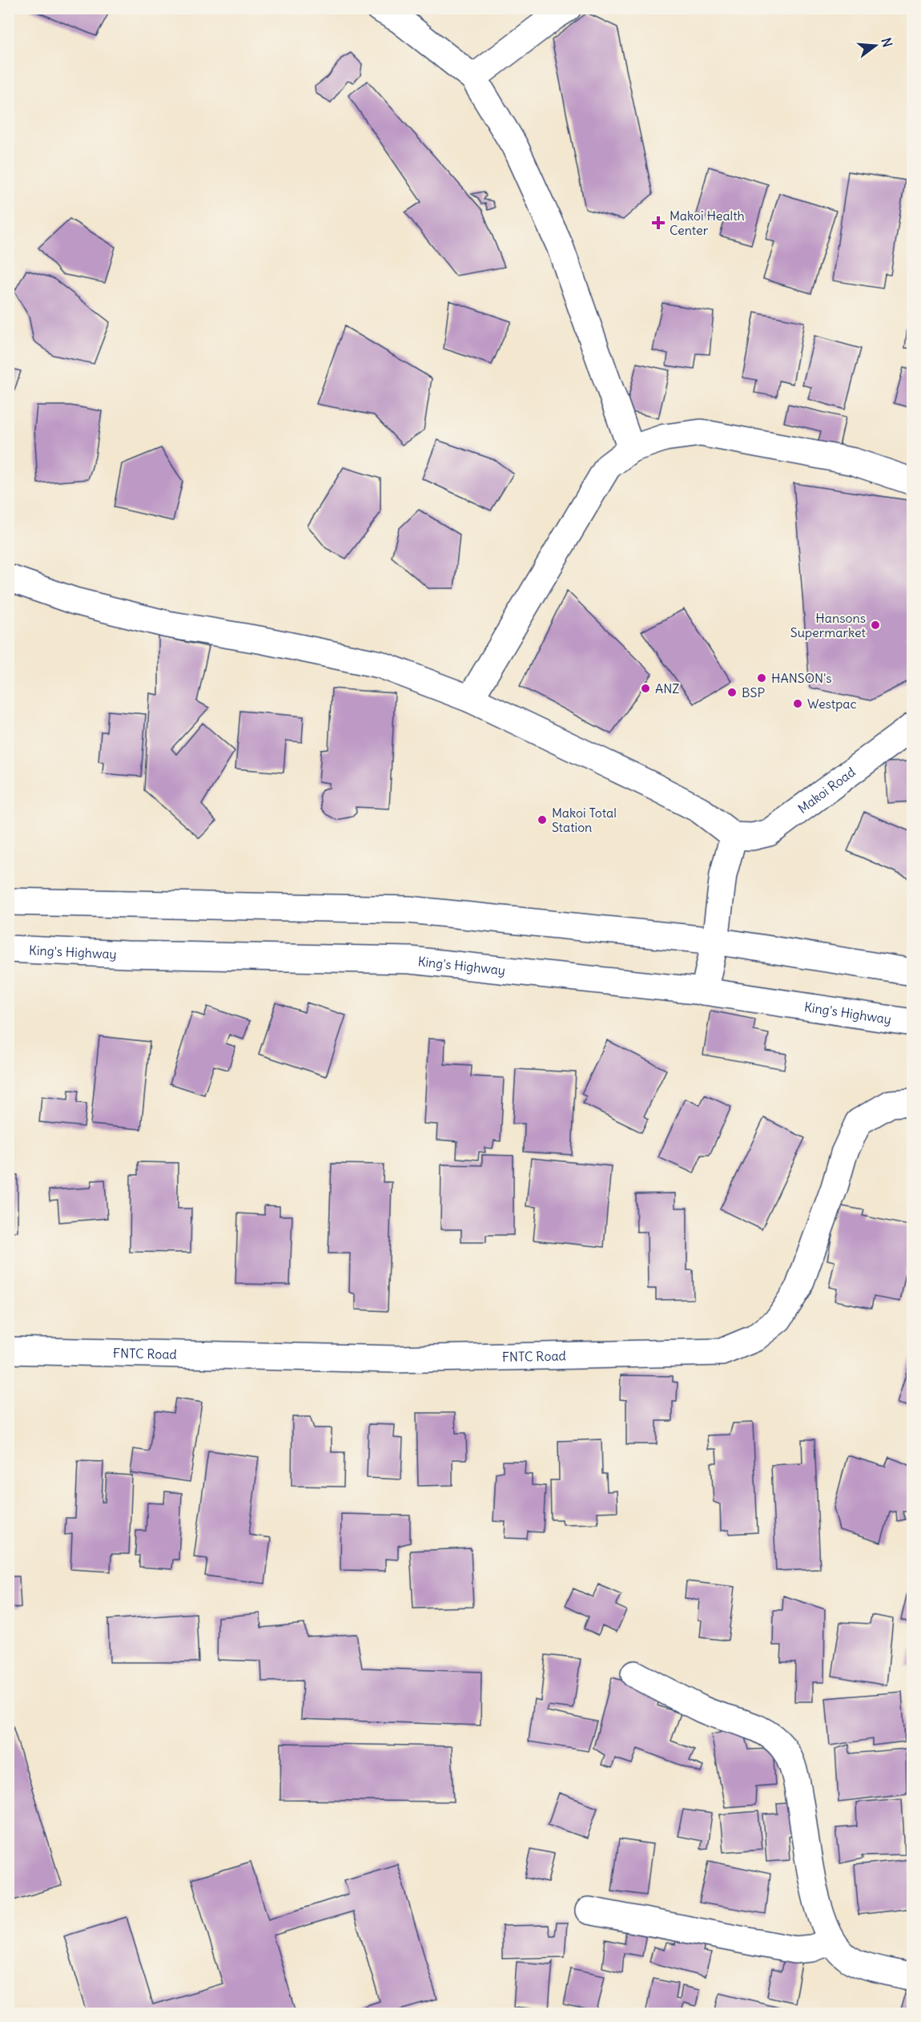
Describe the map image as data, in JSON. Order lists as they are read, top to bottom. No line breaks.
{"streets":{"main road":["Makoi Road","King's Highway","FNTC Road"]},"places":{"health":["Makoi Health Center"],"other":["Hansons Supermarket","HANSON's","ANZ","BSP","Westpac","Makoi Total Station"]},"north":"right"}
